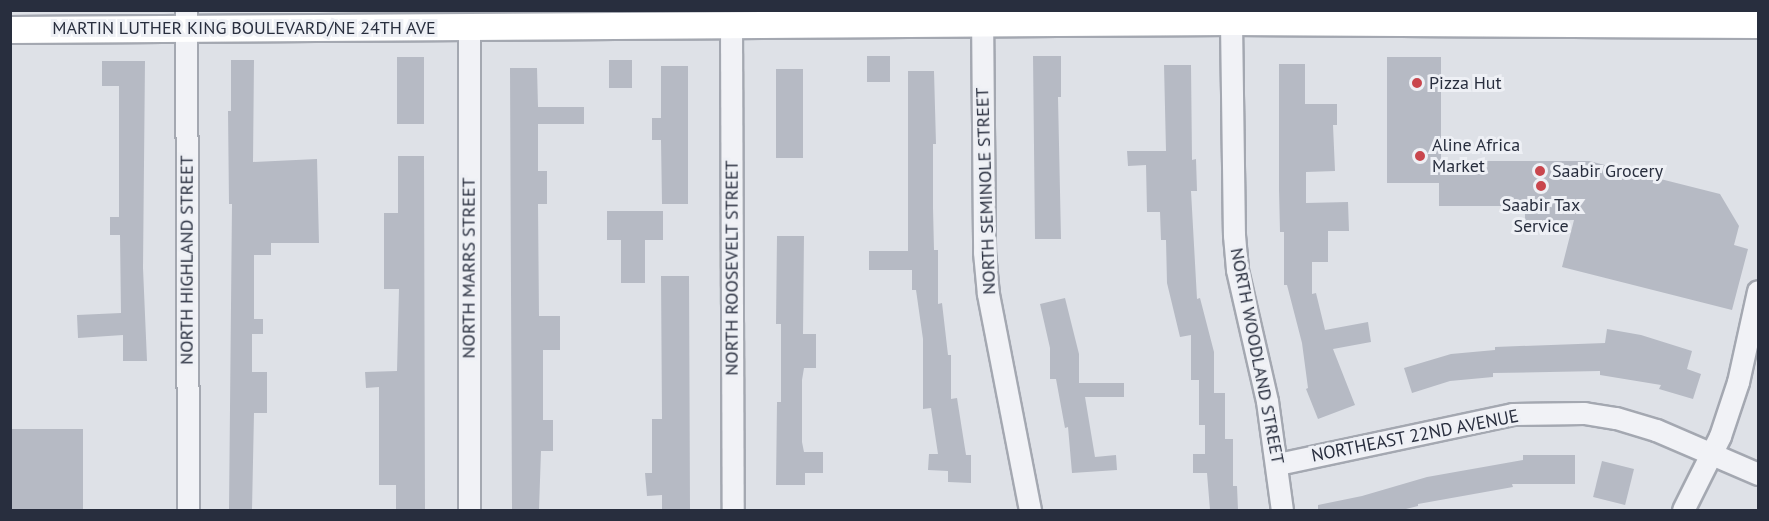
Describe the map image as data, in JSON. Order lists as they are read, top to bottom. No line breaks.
{"streets":{"main road":["MARTIN LUTHER KING BOULEVARD/NE 24TH AVE"],"street":["NORTH SEMINOLE STREET","NORTH HIGHLAND STREET","NORTH MARRS STREET","NORTH ROOSEVELT STREET","NORTH WOODLAND STREET","NORTHEAST 22ND AVENUE"]},"crossings":[["MARTIN LUTHER KING BOULEVARD/NE 24TH AVE","NORTH SEMINOLE STREET"],["MARTIN LUTHER KING BOULEVARD/NE 24TH AVE","NORTH HIGHLAND STREET"],["MARTIN LUTHER KING BOULEVARD/NE 24TH AVE","NORTH MARRS STREET"],["MARTIN LUTHER KING BOULEVARD/NE 24TH AVE","NORTH ROOSEVELT STREET"],["MARTIN LUTHER KING BOULEVARD/NE 24TH AVE","NORTH WOODLAND STREET"],["NORTH WOODLAND STREET","NORTHEAST 22ND AVENUE"]],"places":["Pizza Hut","Aline Africa Market","Saabir Grocery","Saabir Tax Service"]}
